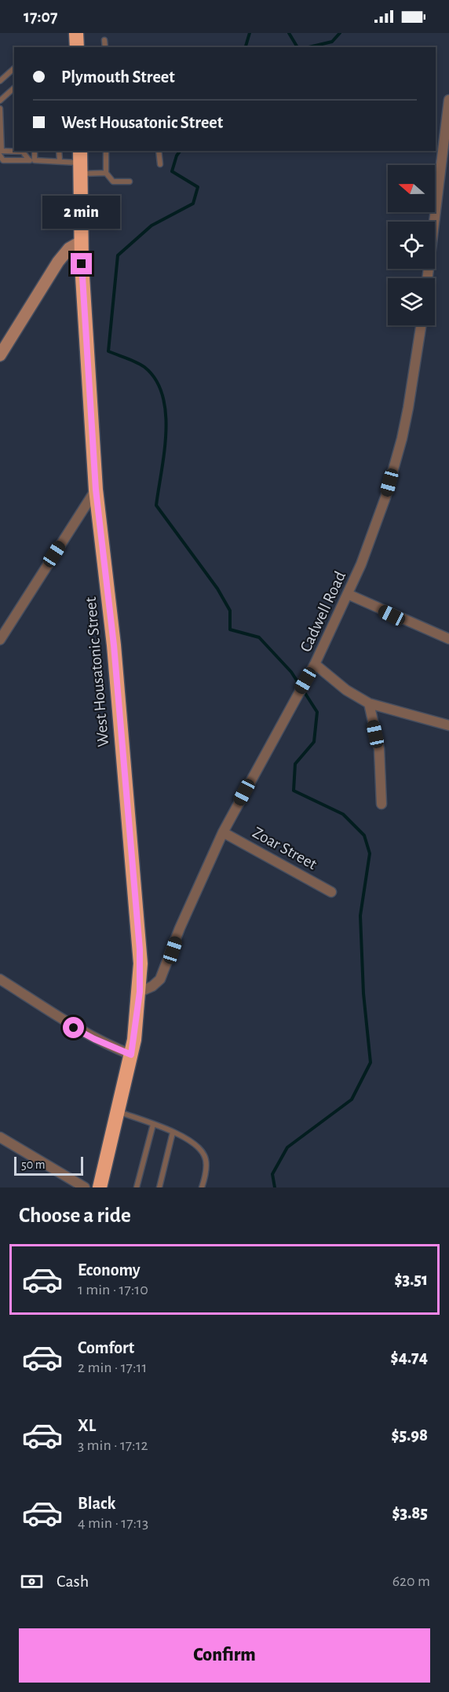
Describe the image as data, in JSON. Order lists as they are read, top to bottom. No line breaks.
{"streets":{"highway":["West Housatonic Street"],"street":["Cadwell Road","Zoar Street"]},"crossings":[["Cadwell Road","West Housatonic Street"],["Cadwell Road","Zoar Street"]],"scale_bar":"50 m","north":"left","page":{"status":"17:07","banner":["Plymouth Street","West Housatonic Street"],"bubble":"2 min","scale":"50 m","heading":"Choose a ride","list":[{"name":"Economy","note":"1 min · 17:10","value":"$3.51"},{"name":"Comfort","note":"2 min · 17:11","value":"$4.74"},{"name":"XL","note":"3 min · 17:12","value":"$5.98"},{"name":"Black","note":"4 min · 17:13","value":"$3.85"}],"pay":["Cash","620 m"],"buttons":"Confirm"}}
